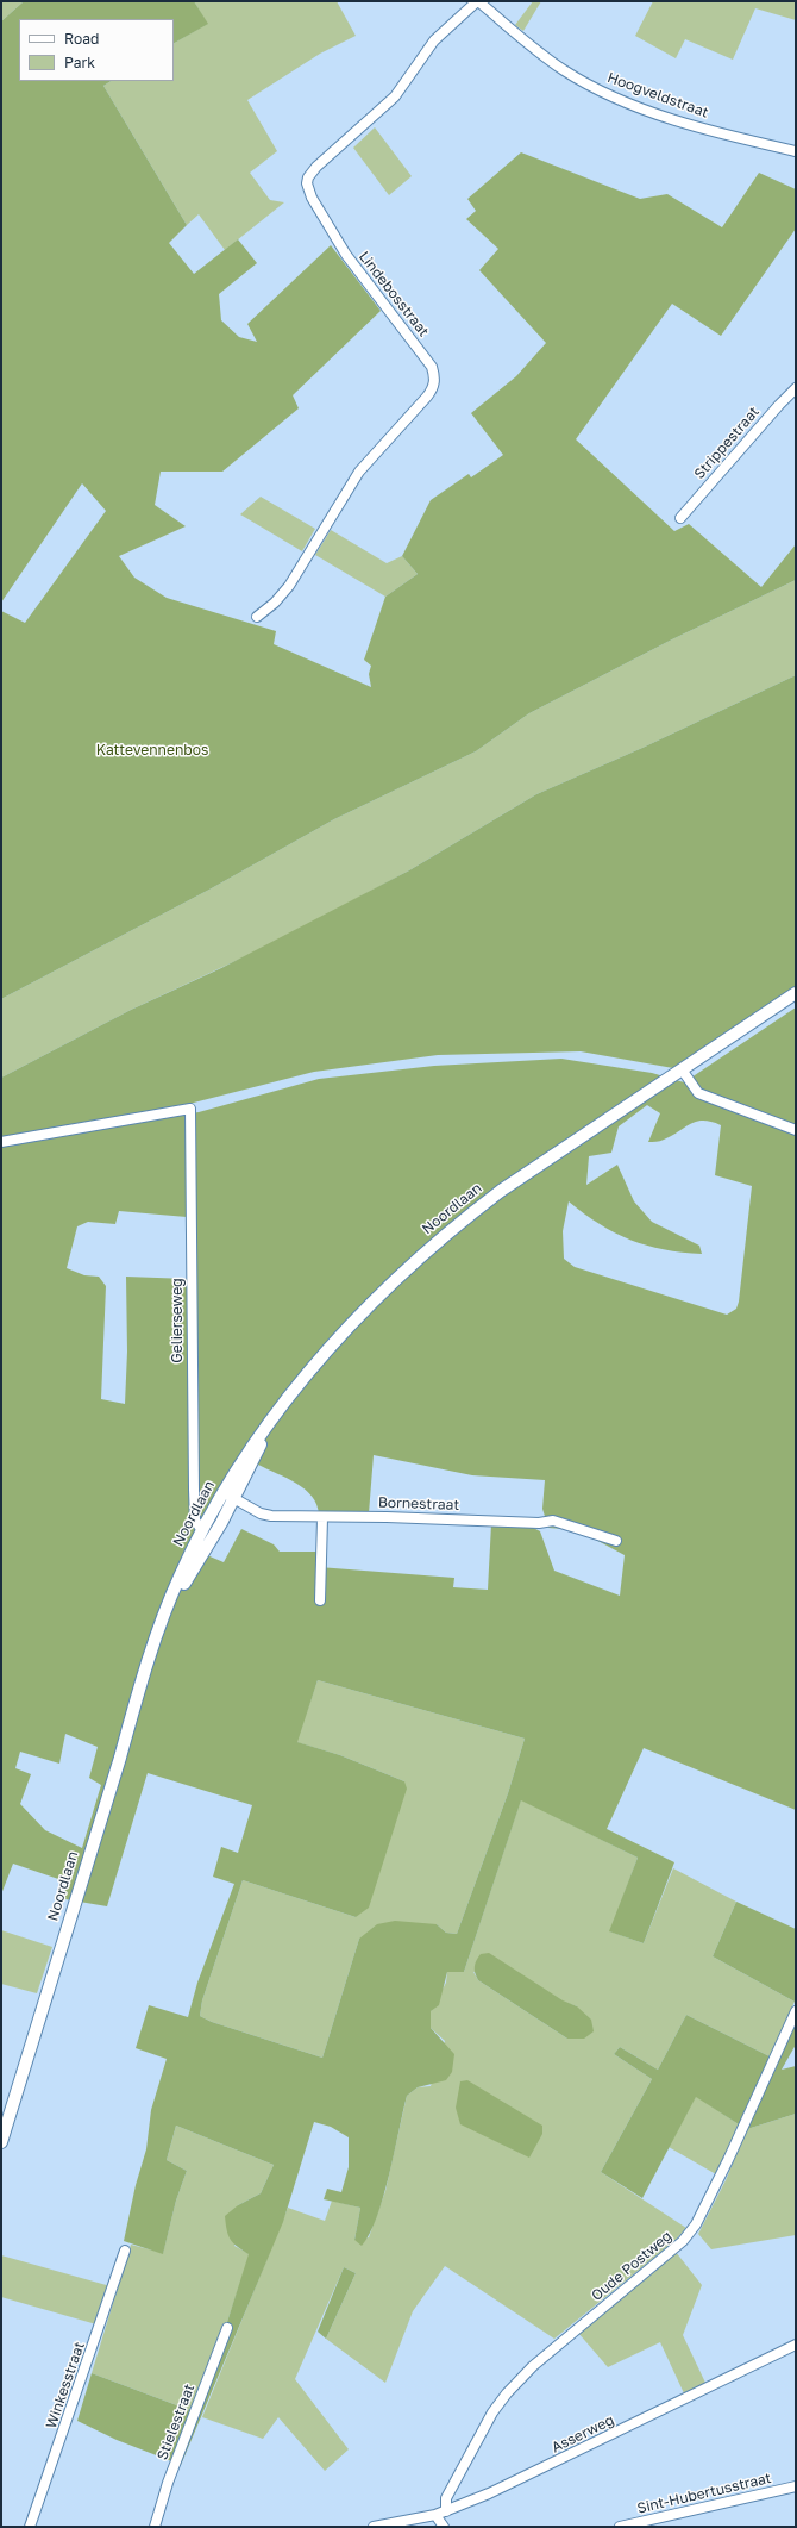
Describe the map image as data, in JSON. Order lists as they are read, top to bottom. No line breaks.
{"streets":{"main road":["Noordlaan"],"street":["Hoogveldstraat","Lindebosstraat","Strippestraat","Gelierseweg","Bornestraat","Oude Postweg","Winkesstraat","Stielestraat","Asserweg","Sint-Hubertusstraat"]},"crossings":[["Hoogveldstraat","Lindebosstraat"],["Noordlaan","Gelierseweg"],["Noordlaan","Bornestraat"],["Oude Postweg","Asserweg"]],"parks":["Kattevennenbos"],"legend":["Road","Park"]}
